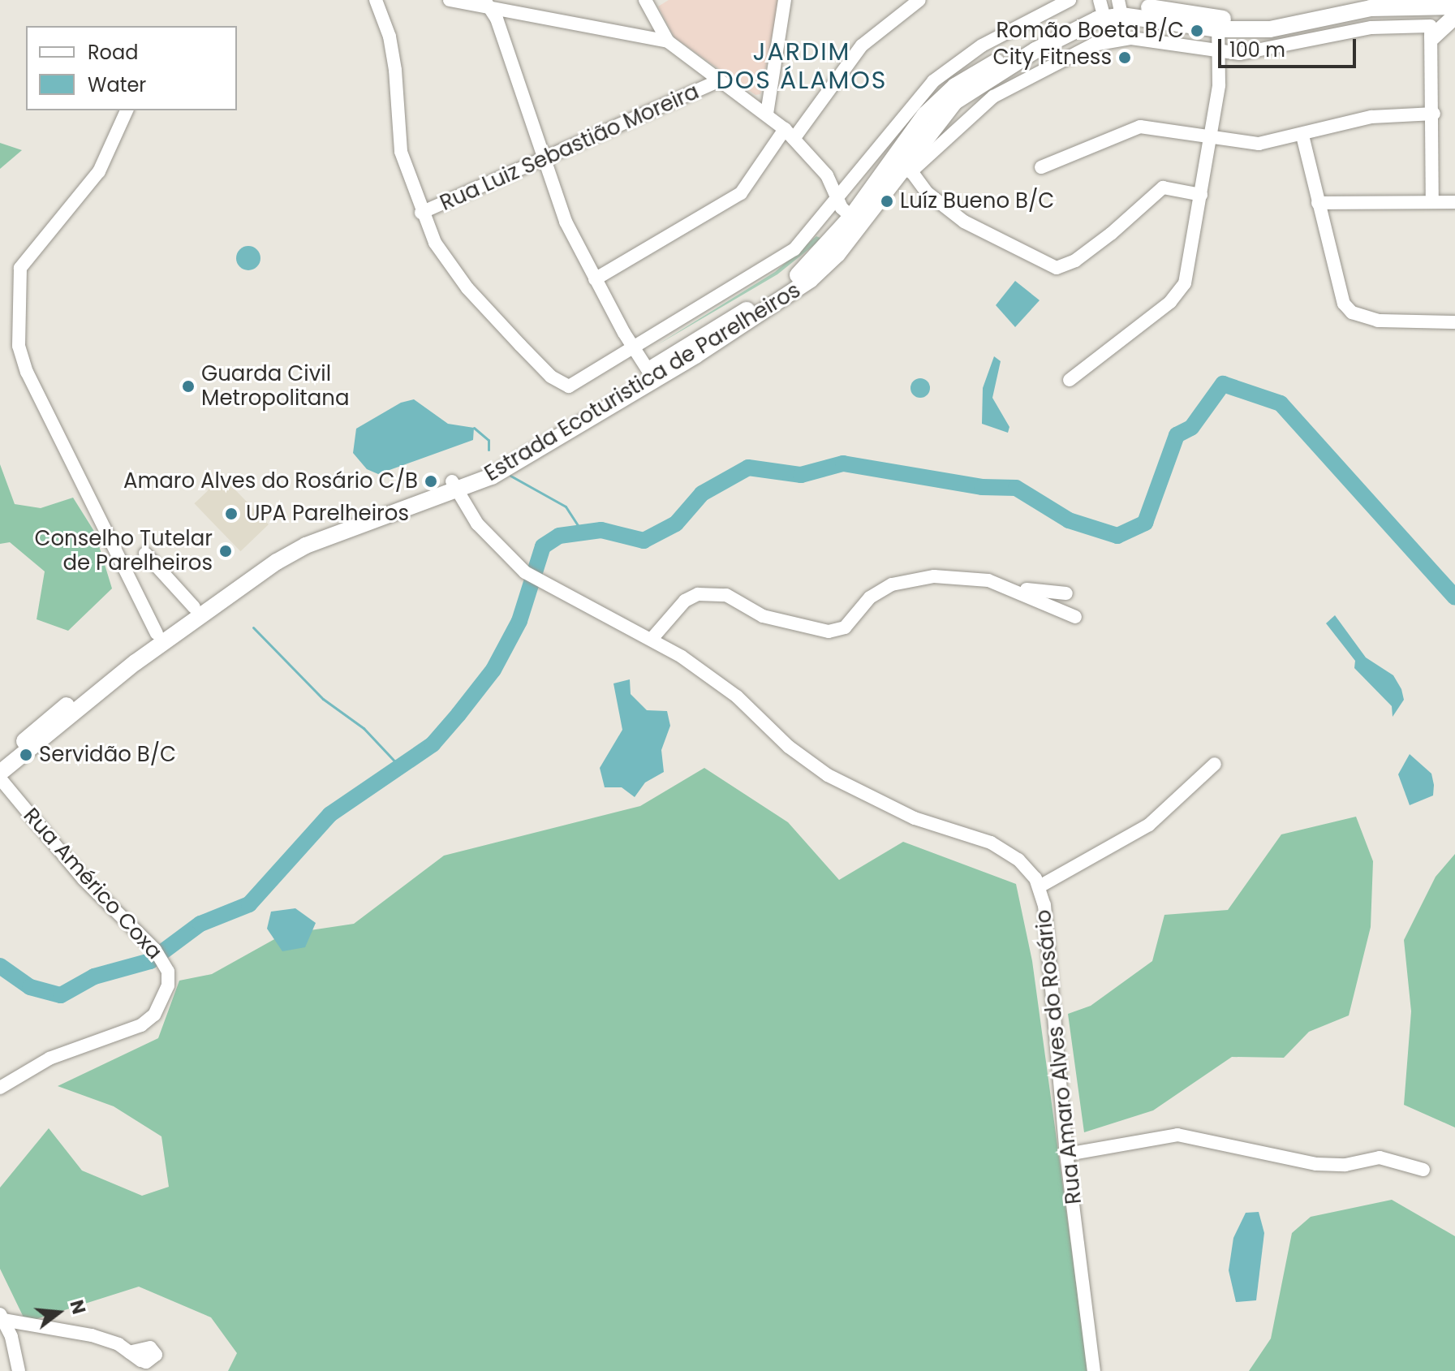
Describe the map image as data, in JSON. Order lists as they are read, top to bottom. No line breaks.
{"streets":{"main road":["Estrada Ecoturistica de Parelheiros"],"street":["Rua Luiz Sebastião Moreira","Rua Américo Coxa","Rua Amaro Alves do Rosário"]},"crossings":[["Estrada Ecoturistica de Parelheiros","Rua Amaro Alves do Rosário"]],"districts":["JARDIM DOS ÁLAMOS"],"places":["Romão Boeta B/C","City Fitness","Luíz Bueno B/C","Guarda Civil Metropolitana","Amaro Alves do Rosário C/B","UPA Parelheiros","Conselho Tutelar de Parelheiros","Servidão B/C"],"legend":["Road","Water"],"scale_bar":"100 m","north":"right"}
